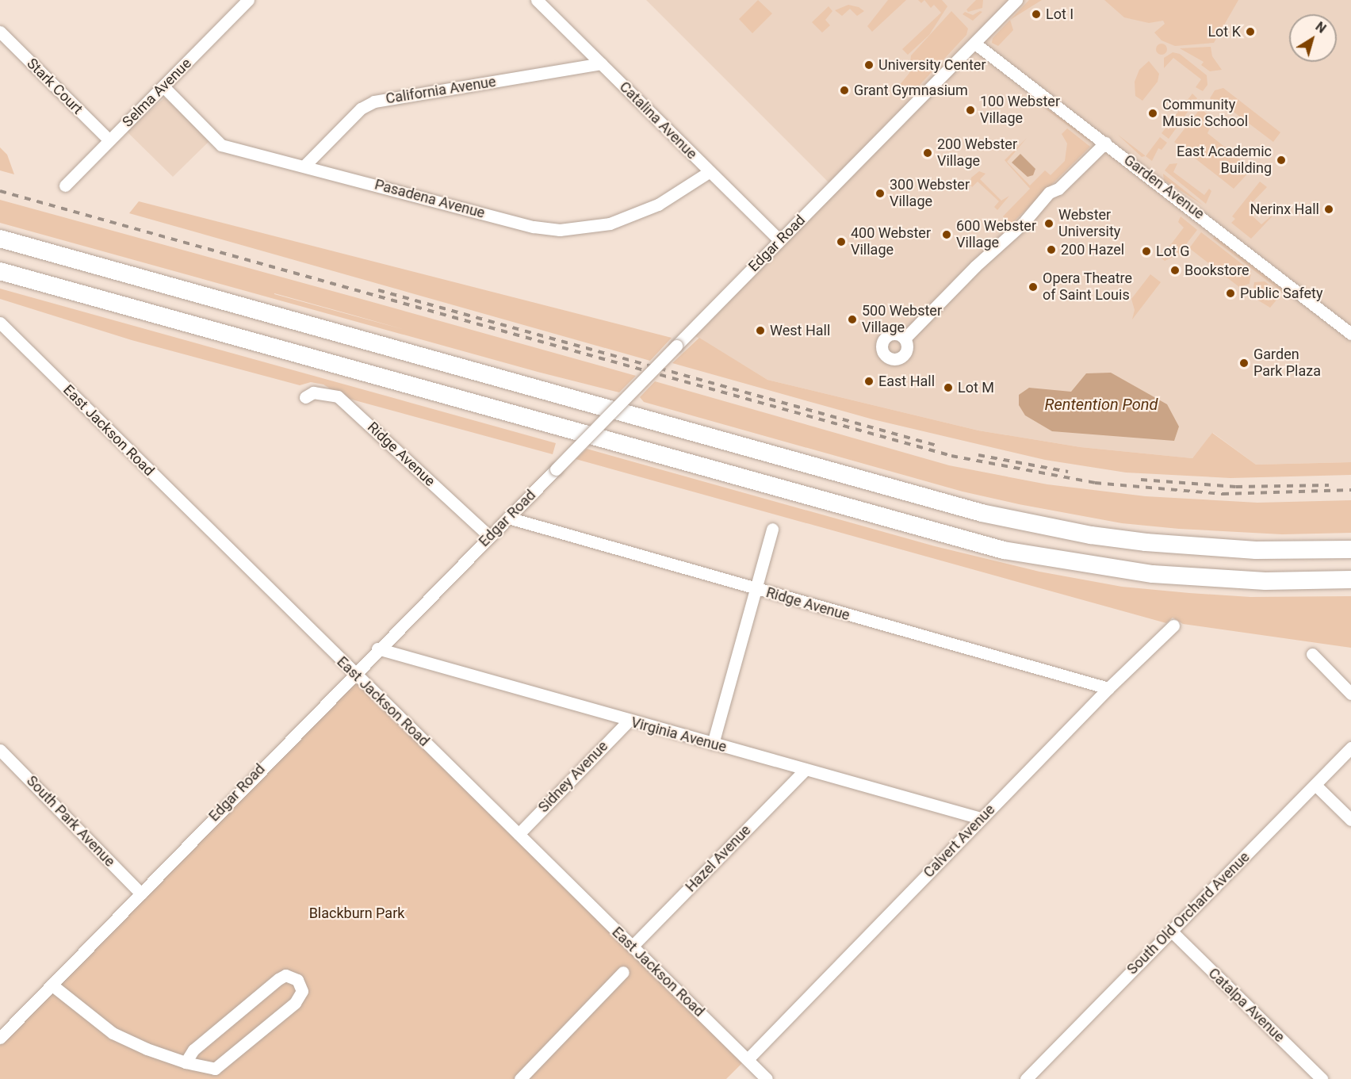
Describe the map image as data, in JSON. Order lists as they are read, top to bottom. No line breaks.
{"streets":{"street":["Stark Court","California Avenue","Selma Avenue","Catalina Avenue","Garden Avenue","Pasadena Avenue","Edgar Road","East Jackson Road","Ridge Avenue","Virginia Avenue","Sidney Avenue","South Park Avenue","Calvert Avenue","Hazel Avenue","South Old Orchard Avenue","Catalpa Avenue"]},"crossings":[["Stark Court","Selma Avenue"],["California Avenue","Catalina Avenue"],["California Avenue","Pasadena Avenue"],["Selma Avenue","Pasadena Avenue"],["Catalina Avenue","Pasadena Avenue"],["Catalina Avenue","Edgar Road"],["Garden Avenue","Edgar Road"],["Edgar Road","East Jackson Road"],["Edgar Road","Ridge Avenue"],["Edgar Road","Virginia Avenue"],["Edgar Road","South Park Avenue"],["East Jackson Road","Sidney Avenue"],["East Jackson Road","Calvert Avenue"],["East Jackson Road","Hazel Avenue"],["Ridge Avenue","Calvert Avenue"],["Virginia Avenue","Sidney Avenue"],["Virginia Avenue","Calvert Avenue"],["Virginia Avenue","Hazel Avenue"],["South Old Orchard Avenue","Catalpa Avenue"]],"water":["Rentention Pond"],"parks":["Blackburn Park"],"places":["Lot I","Lot K","University Center","Grant Gymnasium","100 Webster Village","Community Music School","200 Webster Village","East Academic Building","300 Webster Village","Nerinx Hall","Webster University","600 Webster Village","400 Webster Village","200 Hazel","Lot G","Bookstore","Opera Theatre of Saint Louis","Public Safety","500 Webster Village","West Hall","Garden Park Plaza","East Hall","Lot M"],"north":"top right"}
